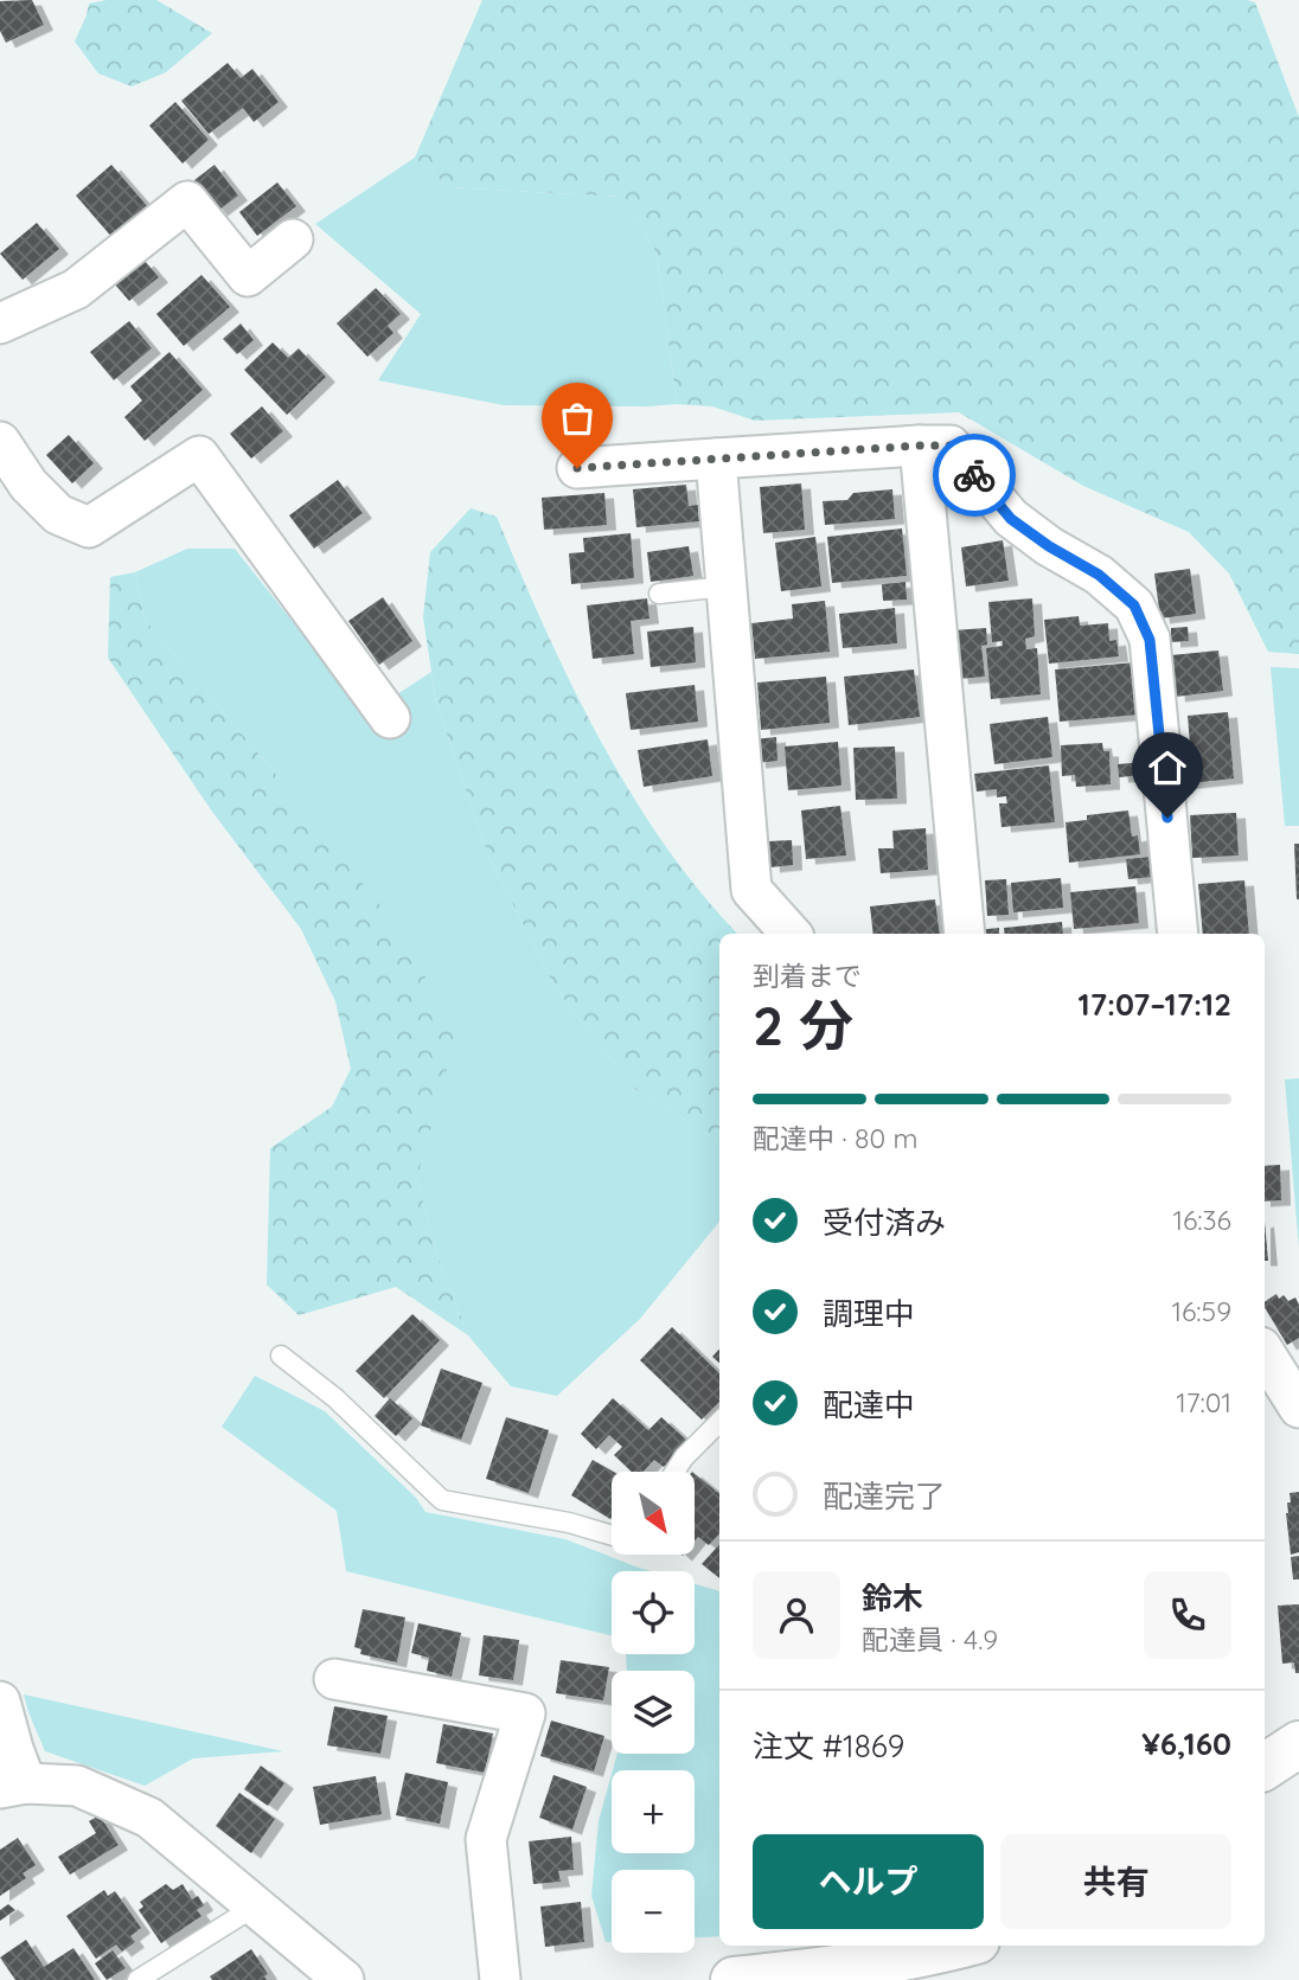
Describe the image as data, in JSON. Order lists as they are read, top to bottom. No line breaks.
{"north":"bottom right","page":{"heading":["2 分","到着まで","17:07–17:12"],"panel":["鈴木","配達員 · 4.9","注文 #1869","¥6,160"],"bar":"配達中 · 80 m","list":[["受付済み","16:36"],["調理中","16:59"],["配達中","17:01"],"配達完了"],"map_buttons":["+","−"],"buttons":["ヘルプ","共有"]}}
